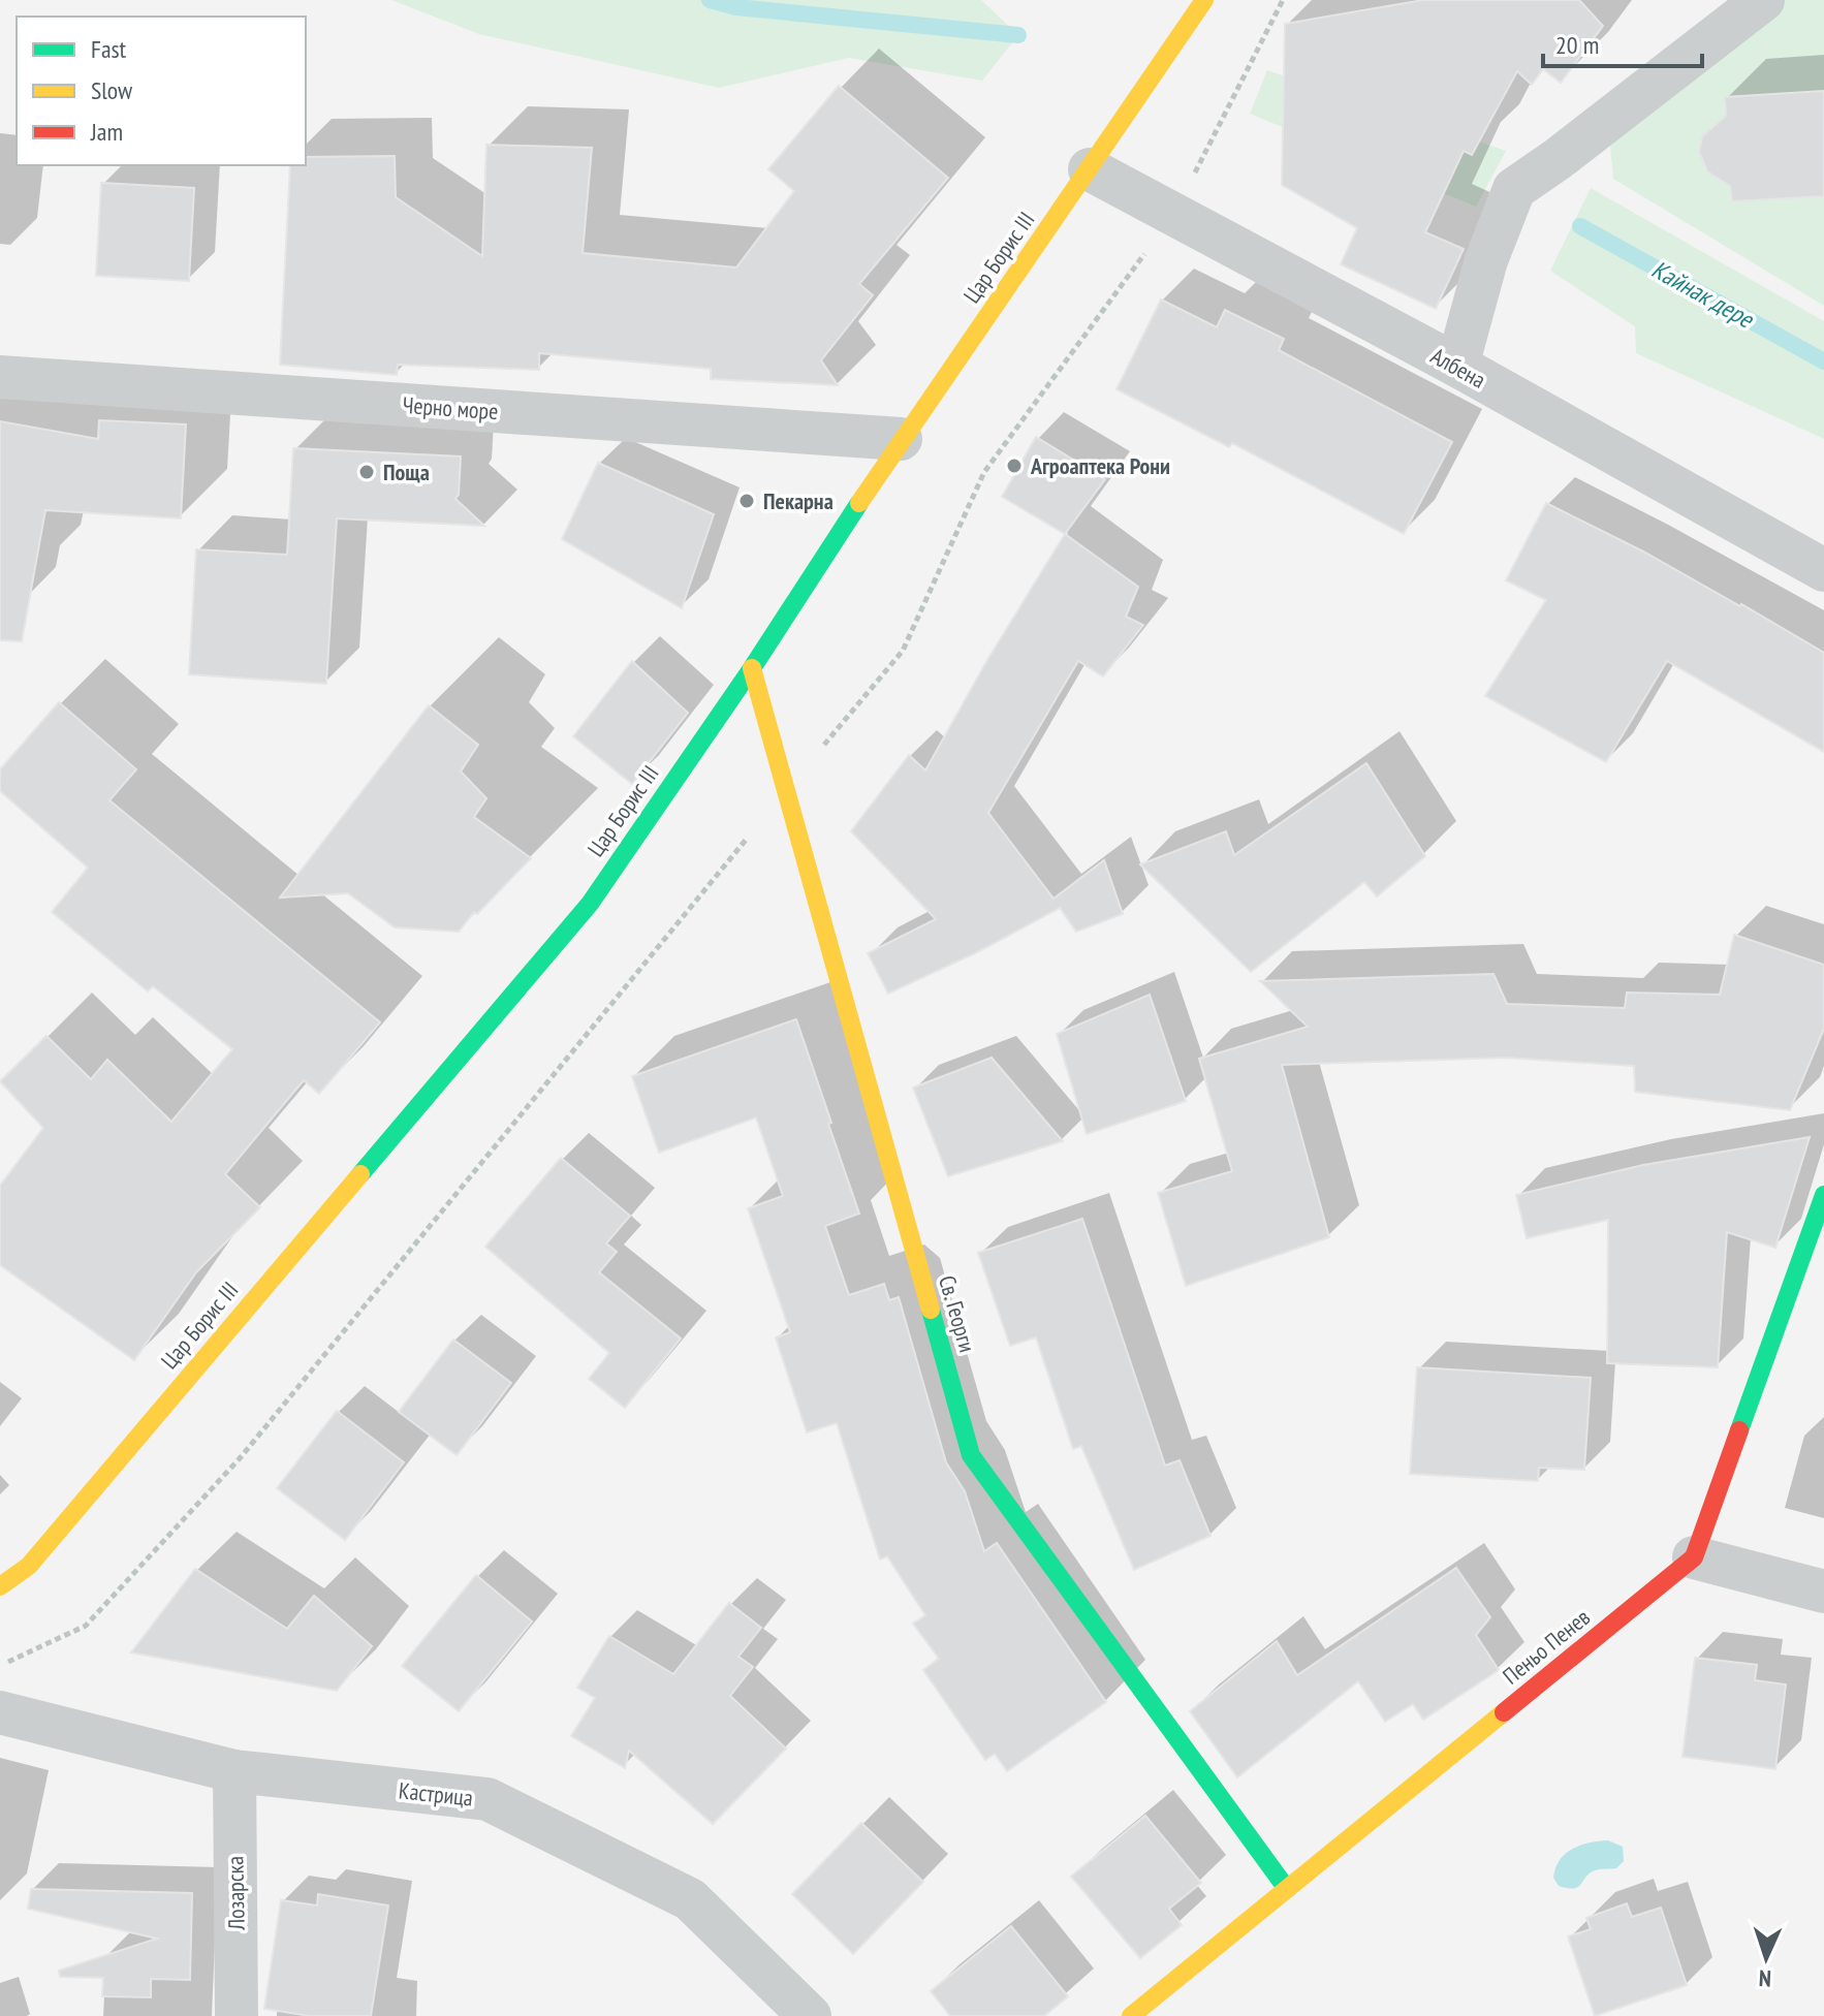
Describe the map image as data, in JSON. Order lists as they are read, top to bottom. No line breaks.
{"streets":{"street":["Цар Борис III","Албена","Черно море","Св. Георги","Пеньо Пенев","Кастрица","Лозарска"]},"crossings":[["Цар Борис III","Албена"],["Цар Борис III","Черно море"],["Цар Борис III","Св. Георги"],["Св. Георги","Пеньо Пенев"],["Кастрица","Лозарска"]],"water":["Кайнак дере"],"places":["Агроаптека Рони","Поща","Пекарна"],"legend":["Fast","Slow","Jam"],"scale_bar":"20 m","north":"bottom"}
